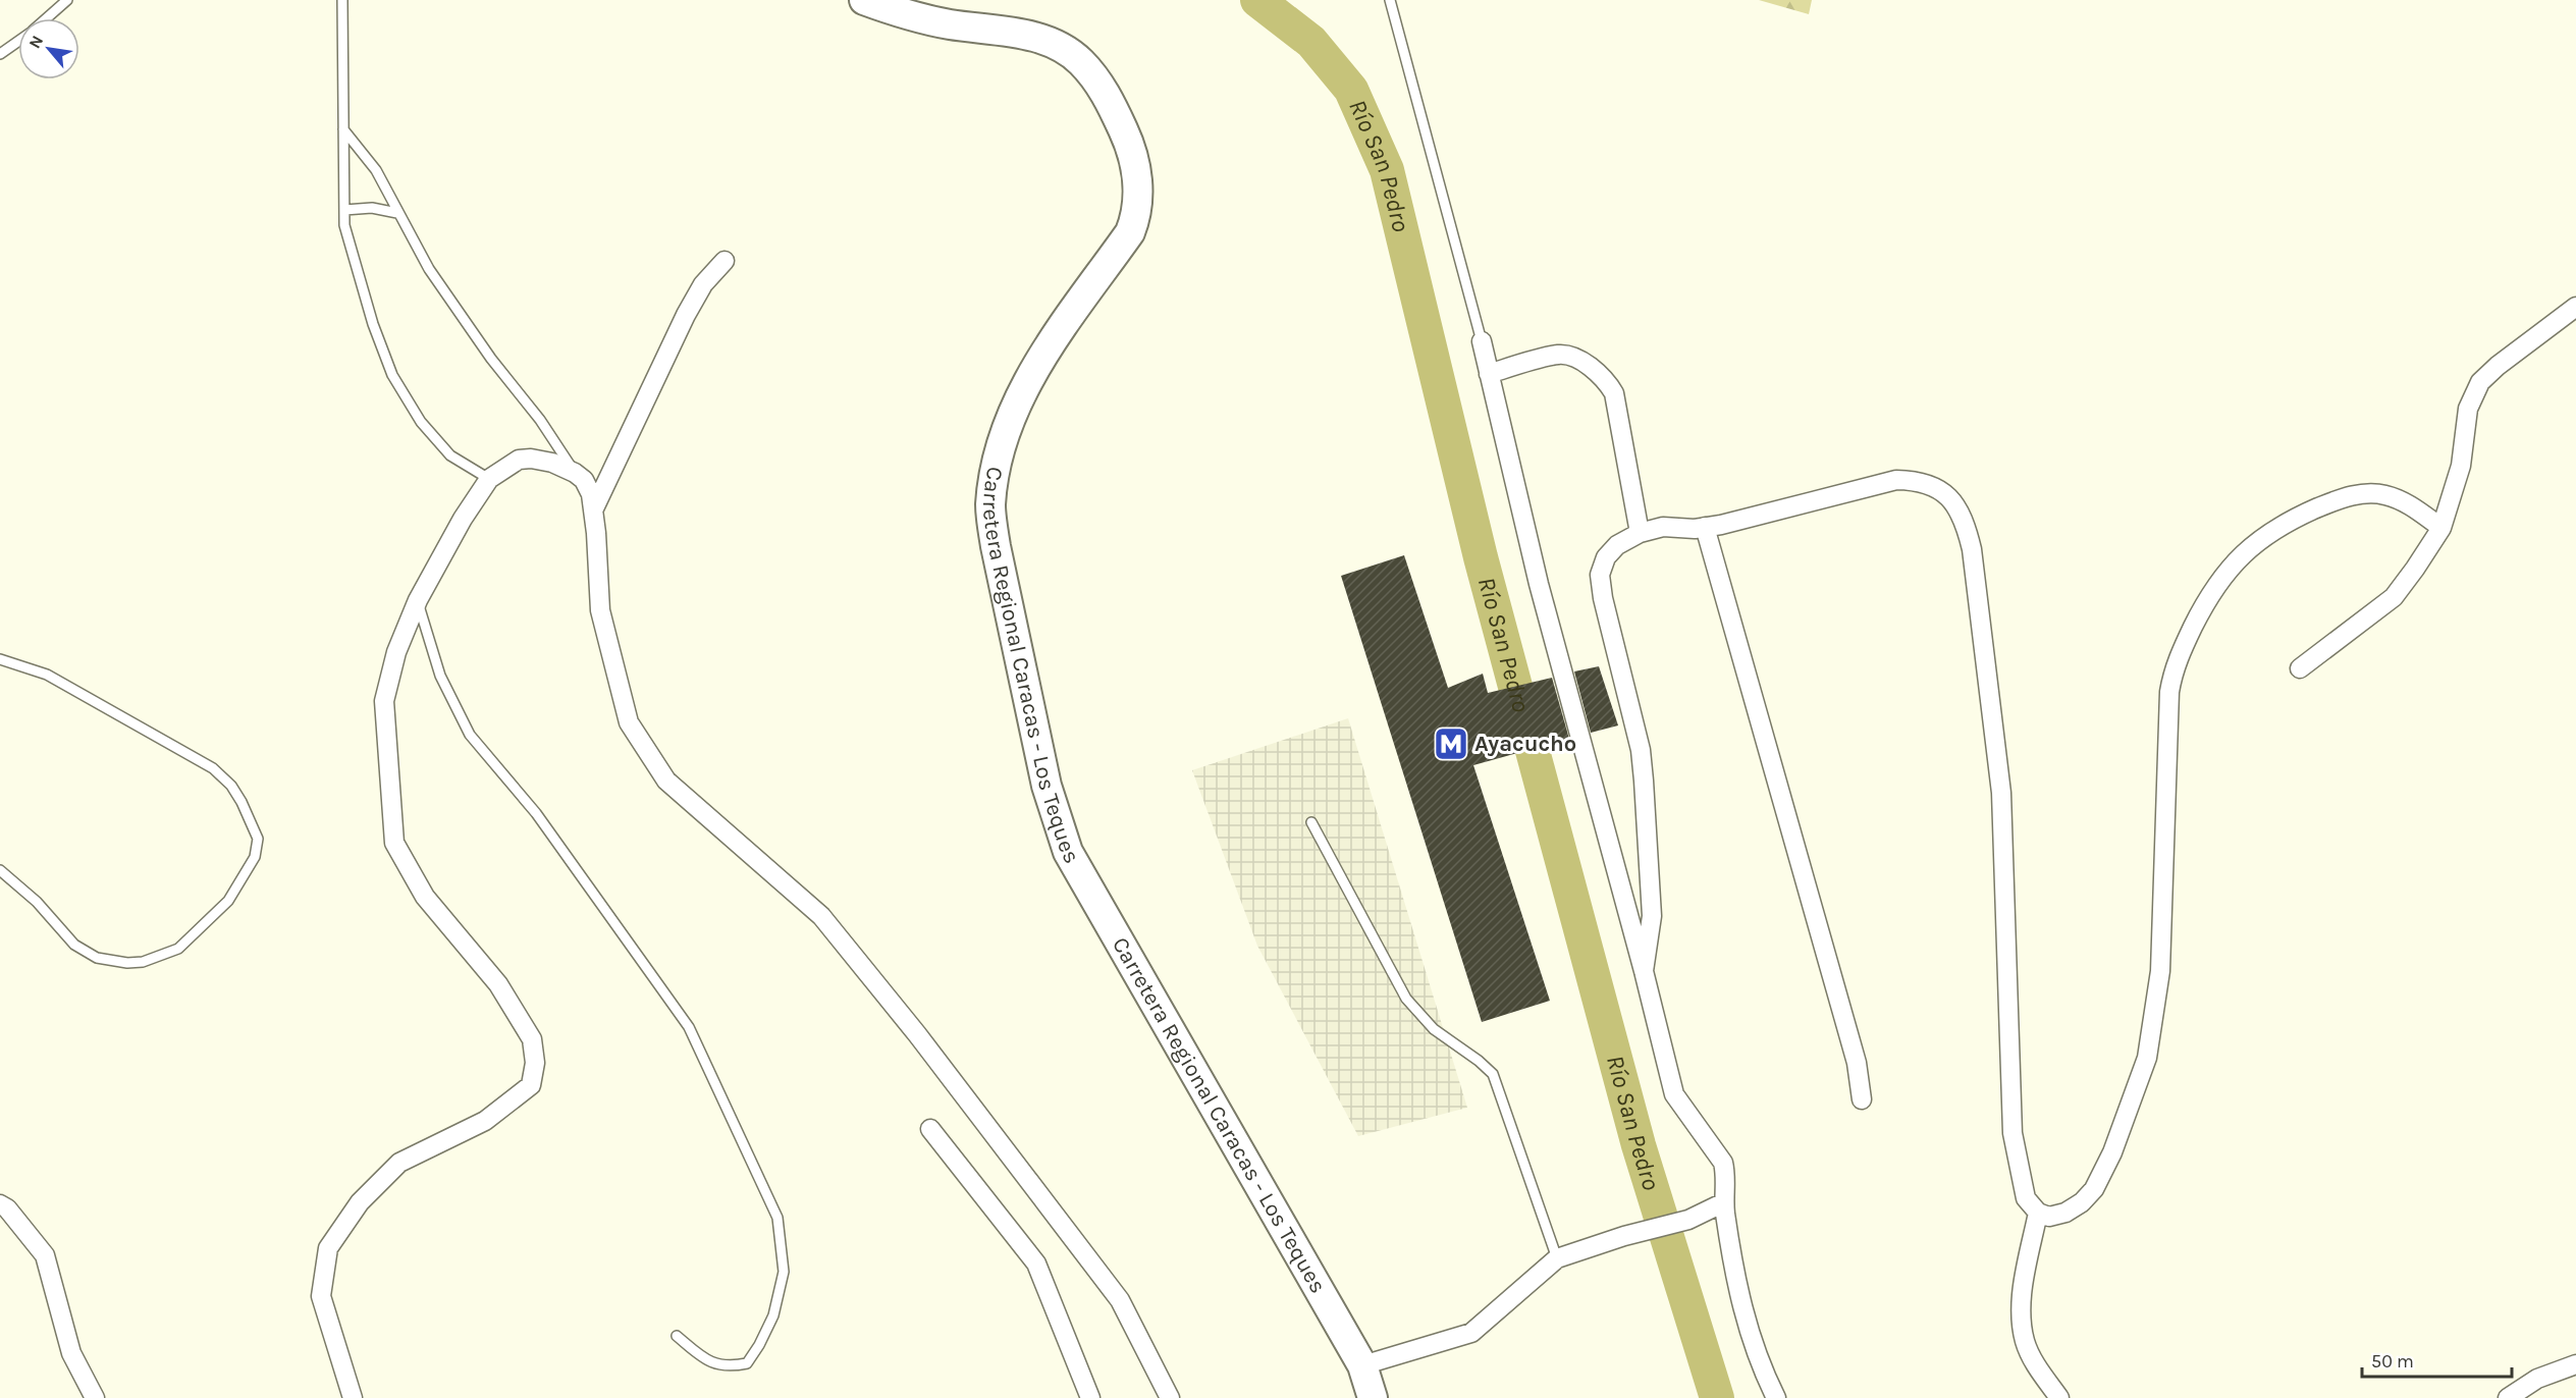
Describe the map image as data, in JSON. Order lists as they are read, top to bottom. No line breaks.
{"streets":{"main road":["Carretera Regional Caracas - Los Teques"]},"water":["Río San Pedro"],"places":{"metro station":["Ayacucho"]},"scale_bar":"50 m","north":"top left"}
